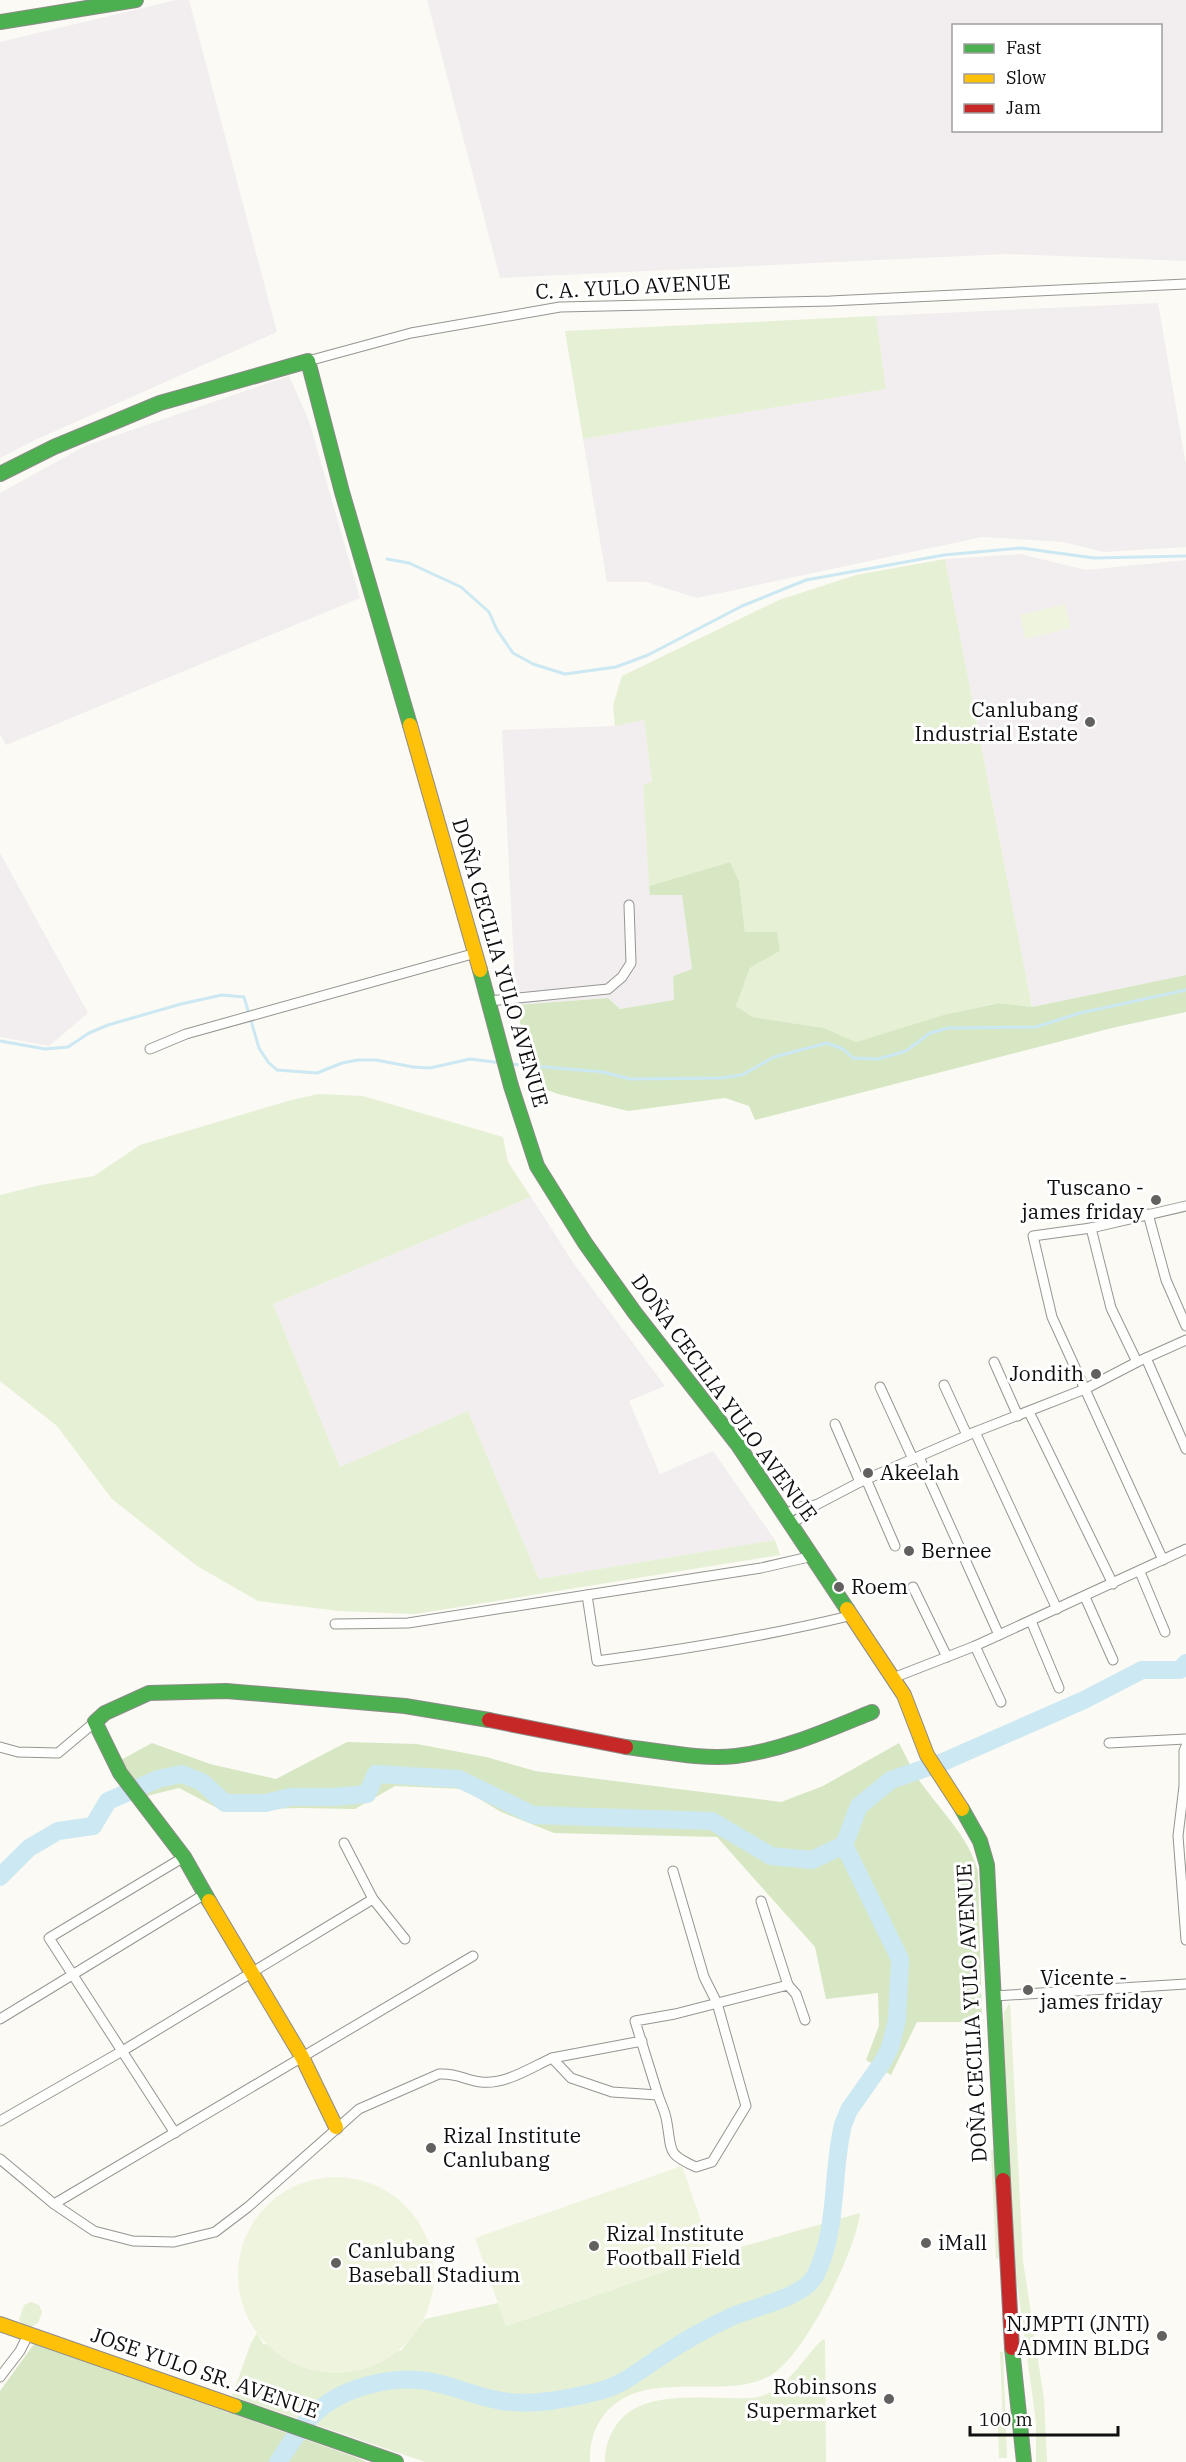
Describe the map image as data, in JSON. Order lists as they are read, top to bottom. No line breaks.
{"streets":{"main road":["C. A. YULO AVENUE","DOÑA CECILIA YULO AVENUE","JOSE YULO SR. AVENUE"]},"crossings":[["C. A. YULO AVENUE","DOÑA CECILIA YULO AVENUE"]],"places":["Canlubang Industrial Estate","Tuscano - james friday","Jondith","Akeelah","Bernee","Roem","Vicente - james friday","Rizal Institute Canlubang","iMall","Rizal Institute Football Field","Canlubang Baseball Stadium","NJMPTI (JNTI) ADMIN BLDG","Robinsons Supermarket"],"legend":["Fast","Slow","Jam"],"scale_bar":"100 m"}
